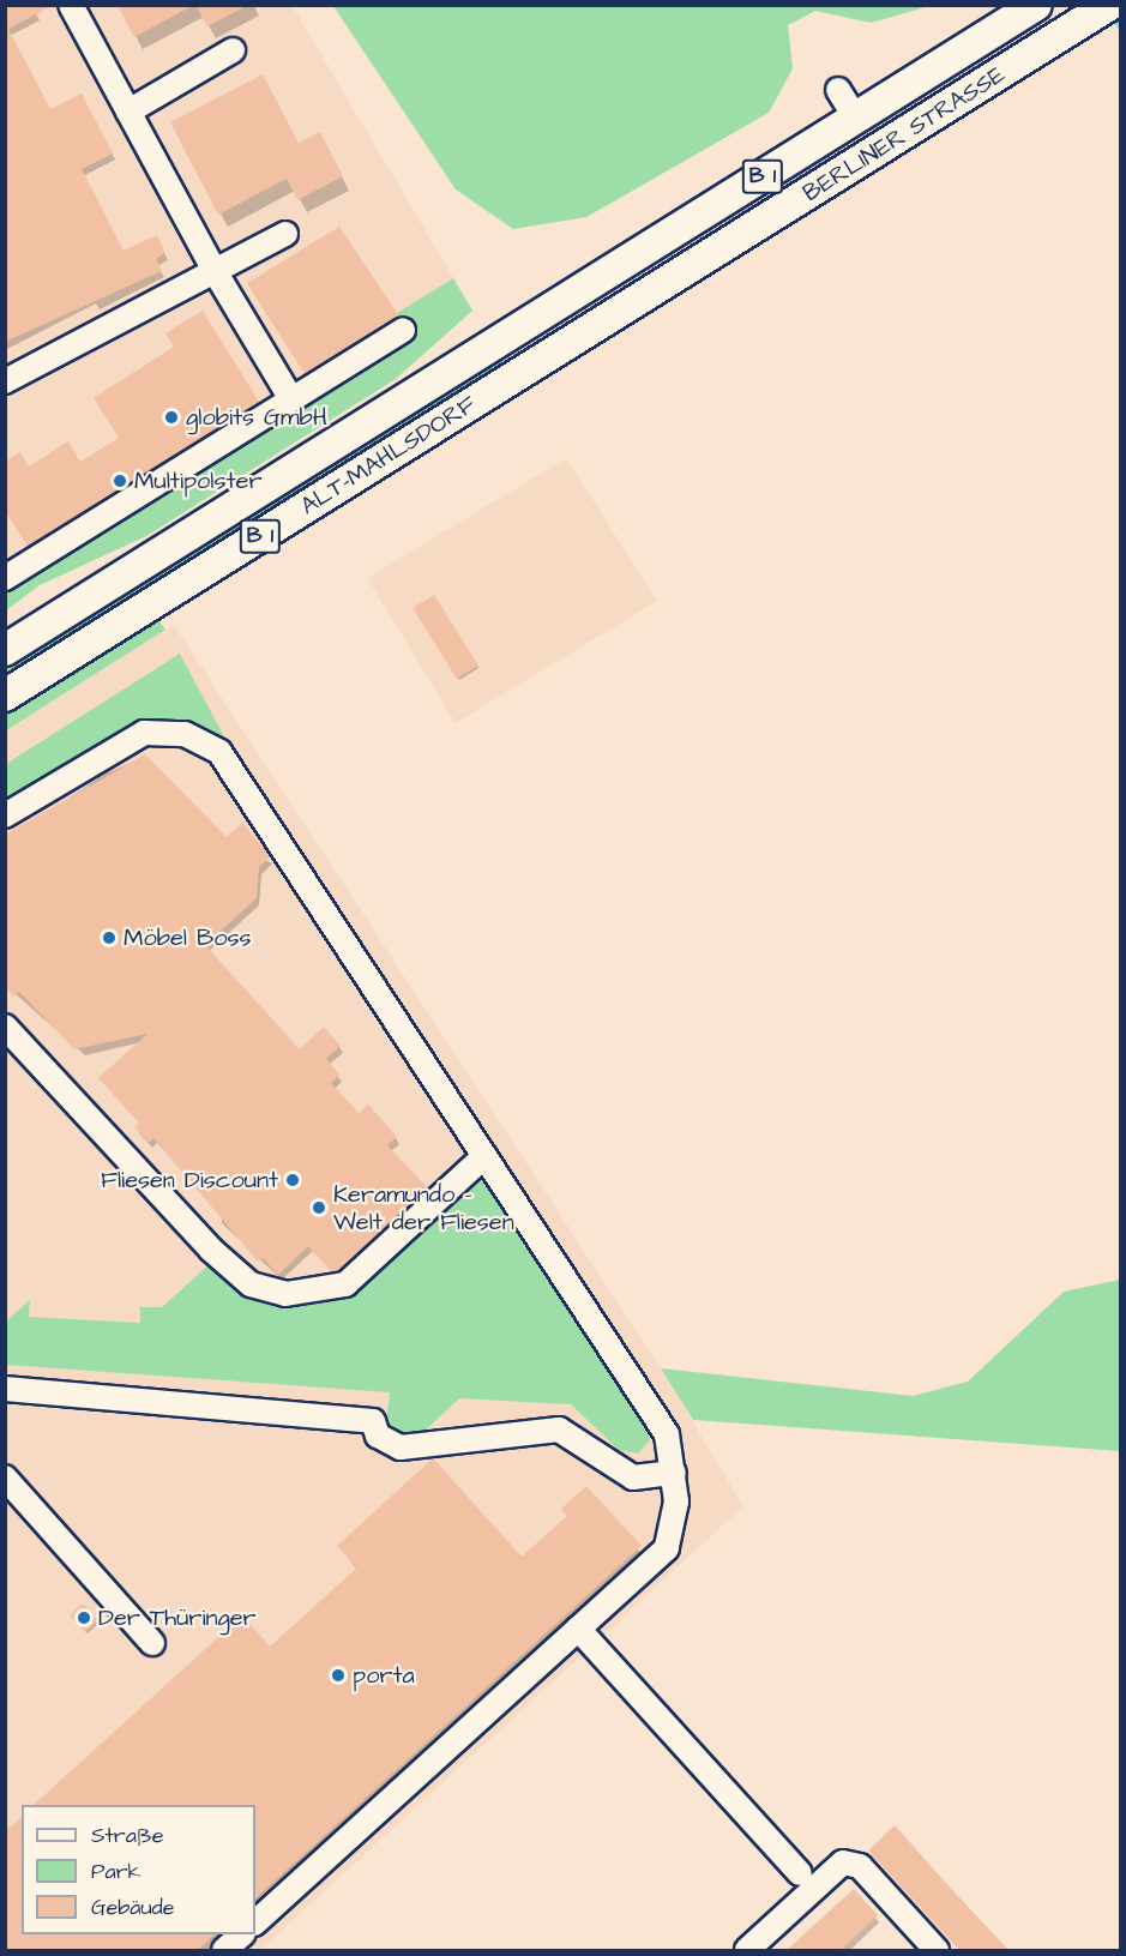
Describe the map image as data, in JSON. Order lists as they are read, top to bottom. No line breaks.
{"streets":{"main road":["BERLINER STRASSE","B 1","ALT-MAHLSDORF"]},"crossings":[["BERLINER STRASSE","ALT-MAHLSDORF"]],"places":["globits GmbH","Multipolster","Möbel Boss","Fliesen Discount","Keramundo - Welt der Fliesen","Der Thüringer","porta"],"legend":["Straße","Park","Gebäude"]}
